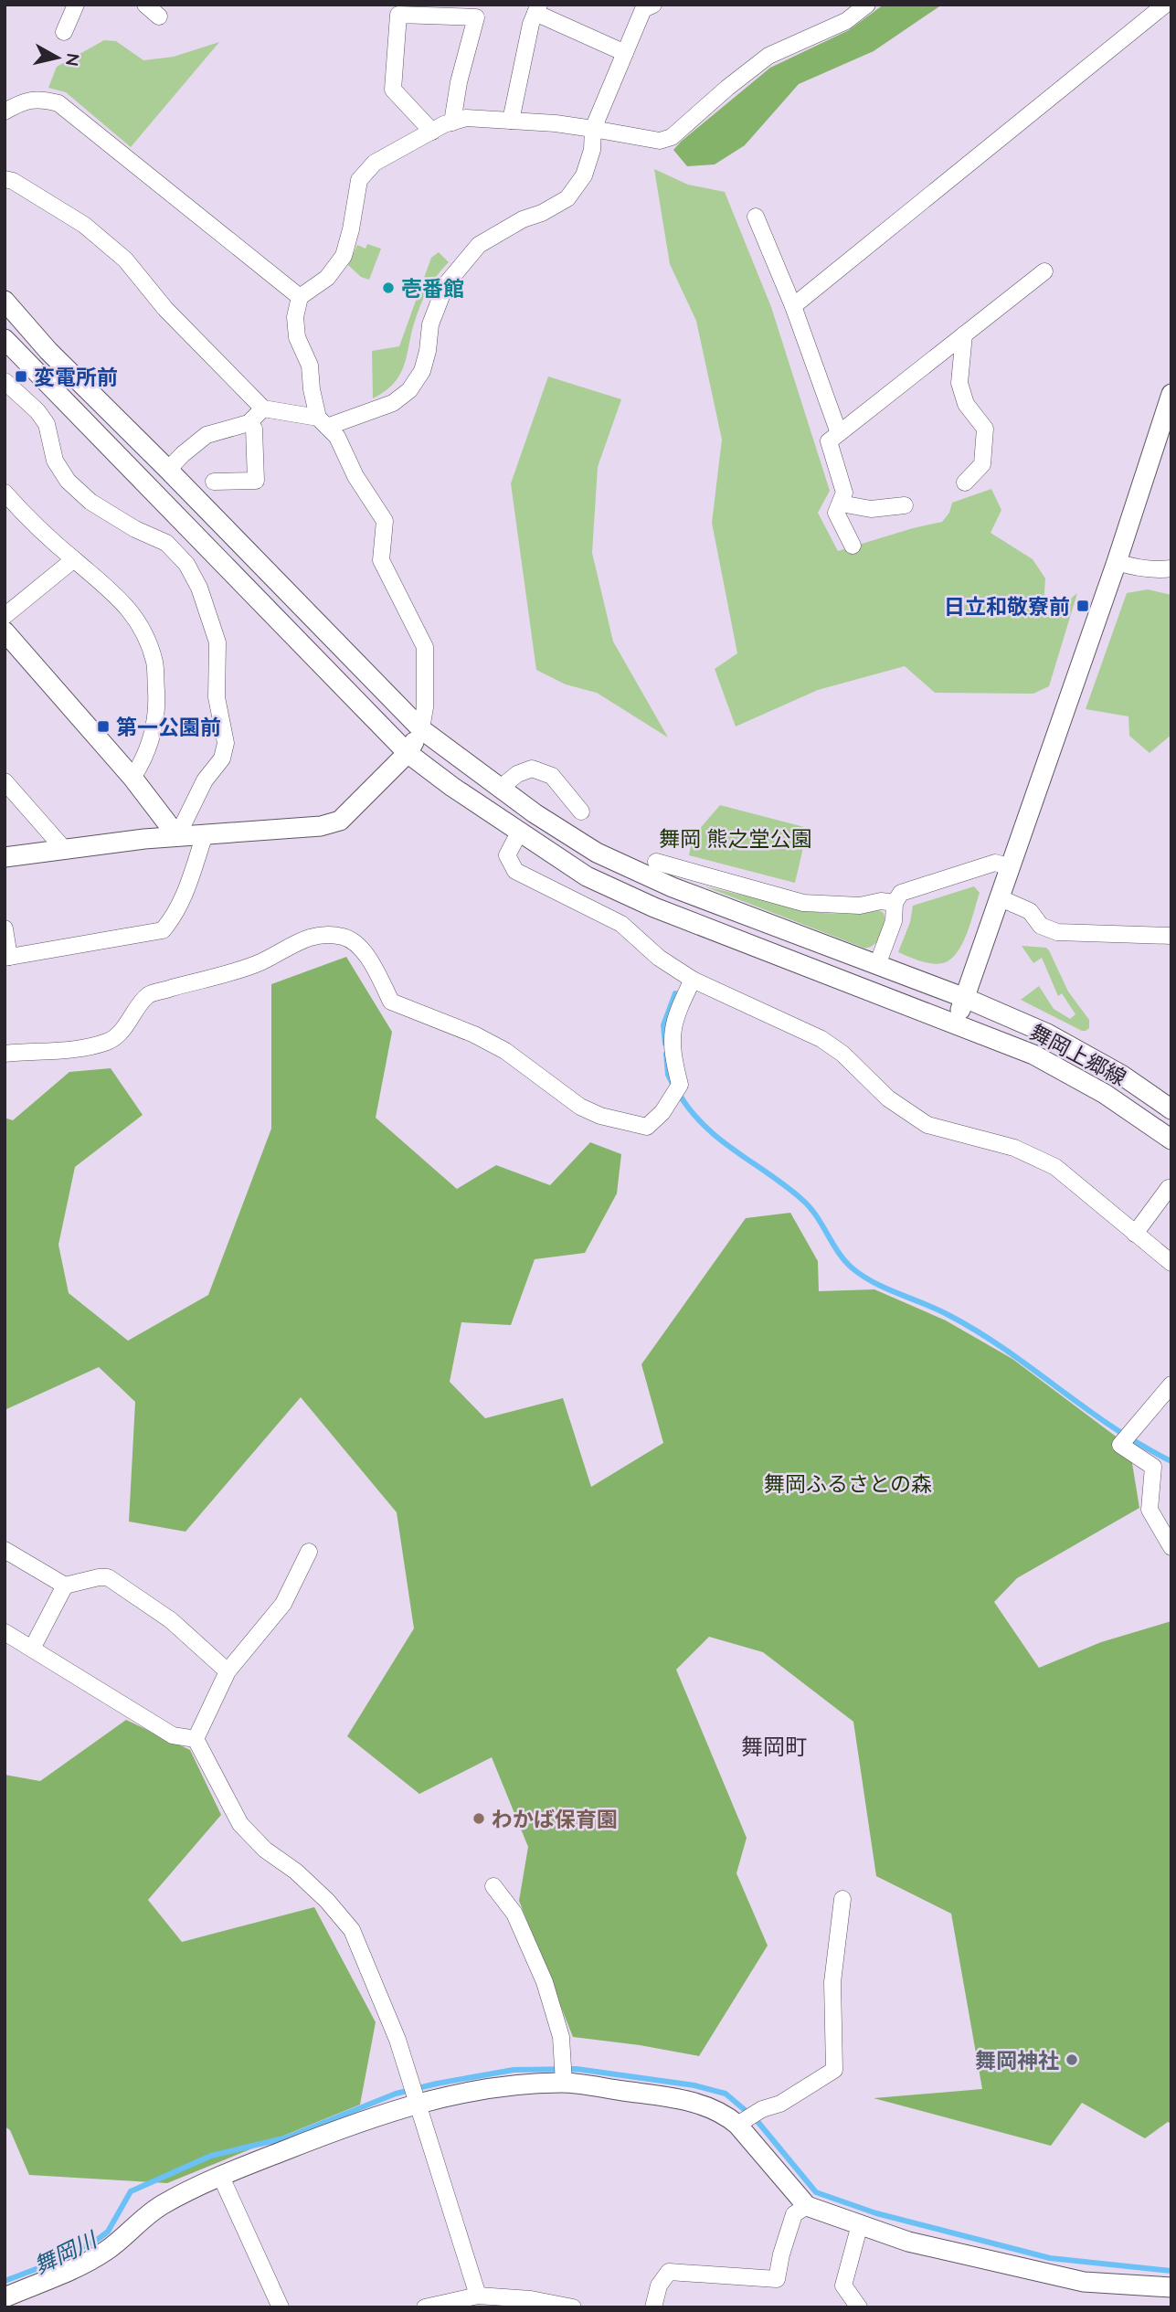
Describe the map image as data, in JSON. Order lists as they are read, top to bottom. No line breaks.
{"streets":{"street":["舞岡上郷線"]},"districts":["舞岡町"],"water":["舞岡川"],"parks":["舞岡 熊之堂公園","舞岡ふるさとの森"],"places":{"other":["壱番館","わかば保育園","舞岡神社"],"transit":["変電所前","日立和敬寮前","第一公園前"]},"north":"right"}
